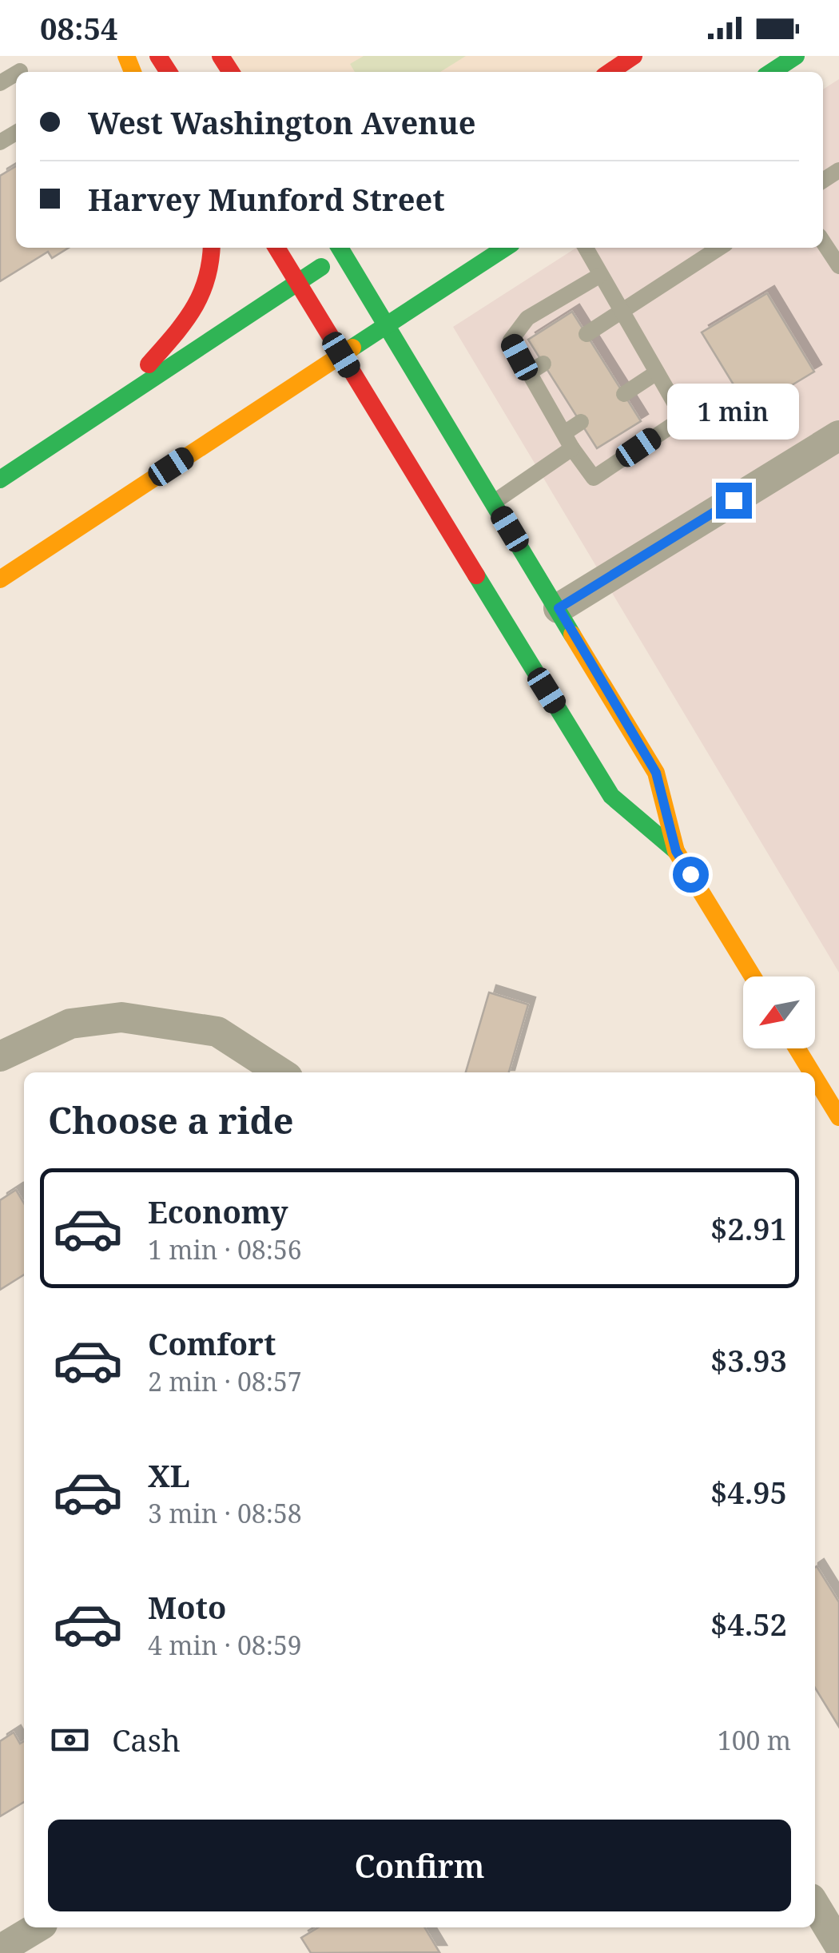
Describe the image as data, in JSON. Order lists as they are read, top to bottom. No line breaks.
{"north":"bottom left","page":{"status":"08:54","banner":["West Washington Avenue","Harvey Munford Street"],"bubble":"1 min","heading":"Choose a ride","list":[{"name":"Economy","note":"1 min · 08:56","value":"$2.91"},{"name":"Comfort","note":"2 min · 08:57","value":"$3.93"},{"name":"XL","note":"3 min · 08:58","value":"$4.95"},{"name":"Moto","note":"4 min · 08:59","value":"$4.52"}],"pay":["Cash","100 m"],"buttons":"Confirm"}}
